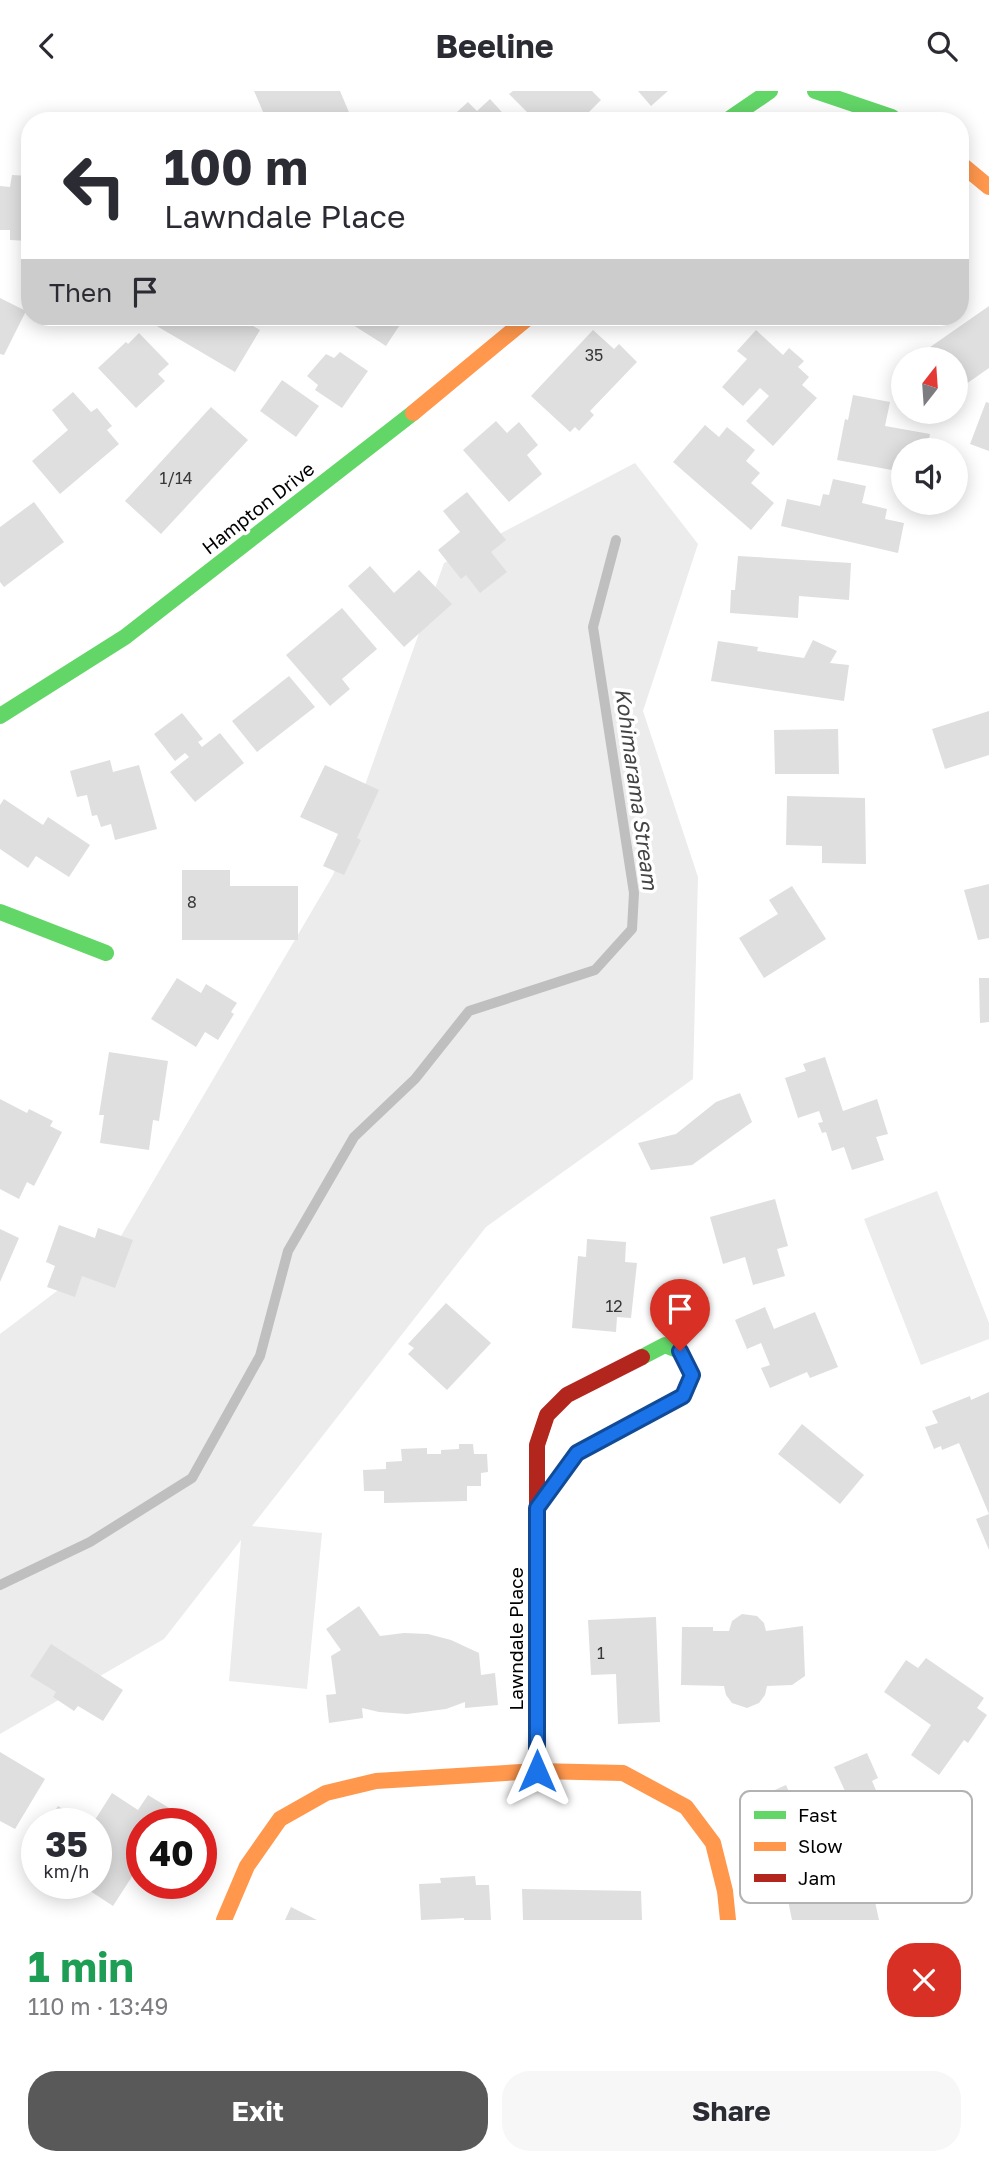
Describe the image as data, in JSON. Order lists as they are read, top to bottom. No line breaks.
{"streets":{"street":["Hampton Drive","Lawndale Place"]},"water":["Kohimarama Stream"],"house_numbers":["35","1/14","8","12","1"],"legend":["Fast","Slow","Jam"],"north":"top","page":{"header":"Beeline","turn":["100 m","Lawndale Place"],"then":"Then","speed":"35 km/h","limit":"40","heading":["1 min","110 m · 13:49"],"buttons":["Exit","Share"]}}
